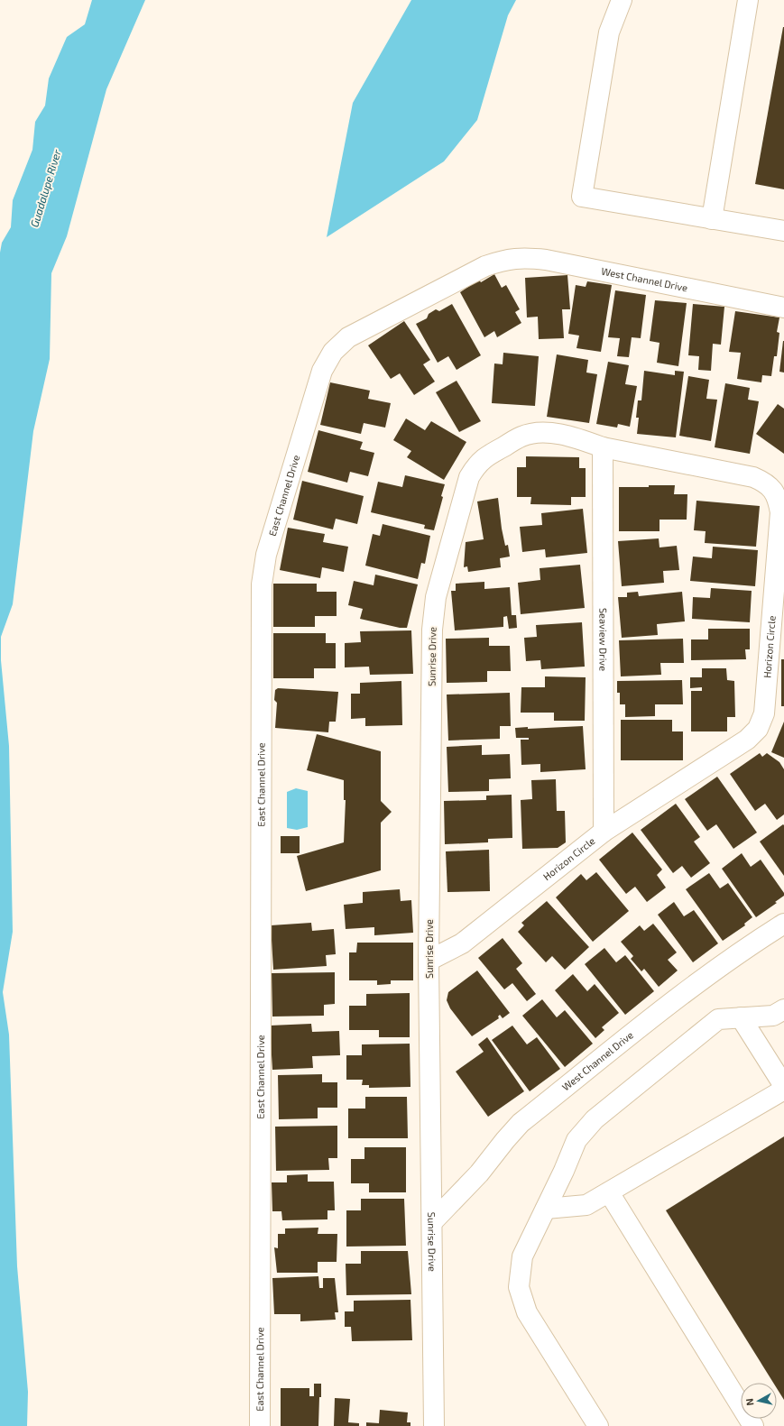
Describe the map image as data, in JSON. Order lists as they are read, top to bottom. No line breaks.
{"streets":{"street":["West Channel Drive","East Channel Drive","Seaview Drive","Horizon Circle","Sunrise Drive"]},"crossings":[["West Channel Drive","East Channel Drive"],["West Channel Drive","Sunrise Drive"],["Seaview Drive","Horizon Circle"],["Horizon Circle","Sunrise Drive"]],"water":["Guadalupe River"],"north":"left"}
